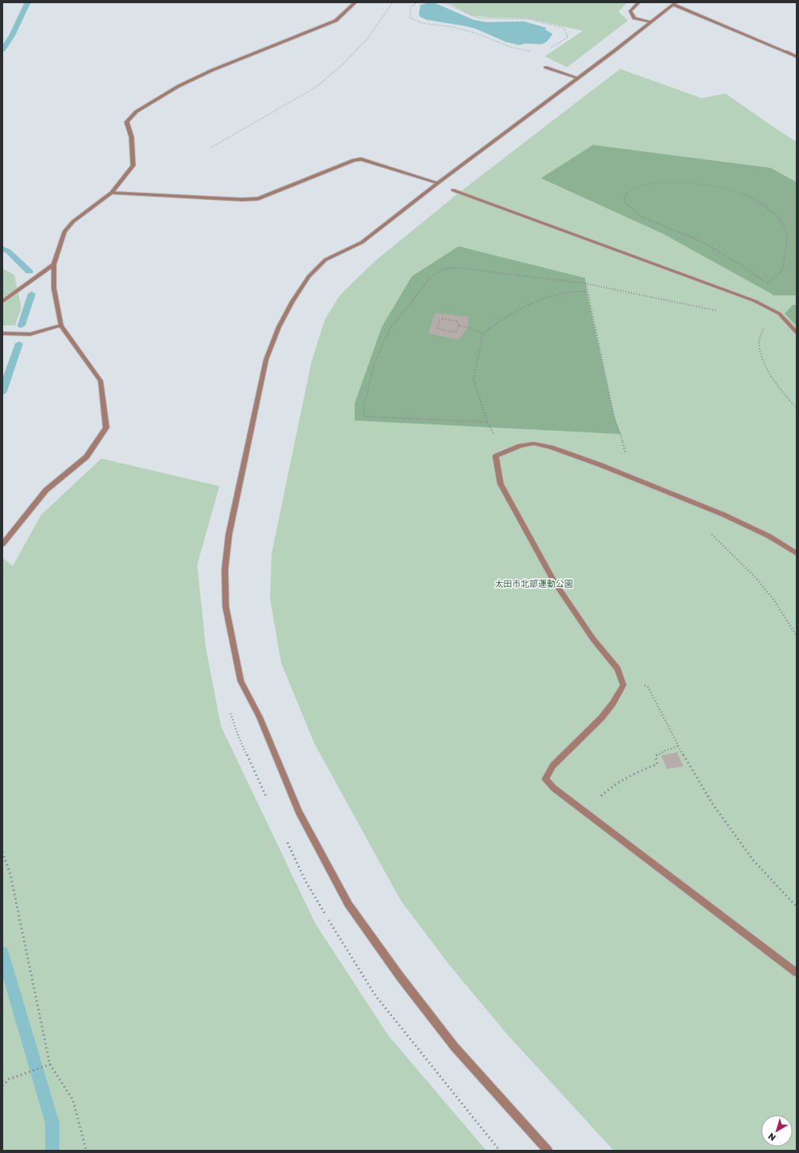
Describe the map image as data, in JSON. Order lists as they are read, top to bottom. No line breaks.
{"parks":["太田市北部運動公園"],"north":"bottom left"}
